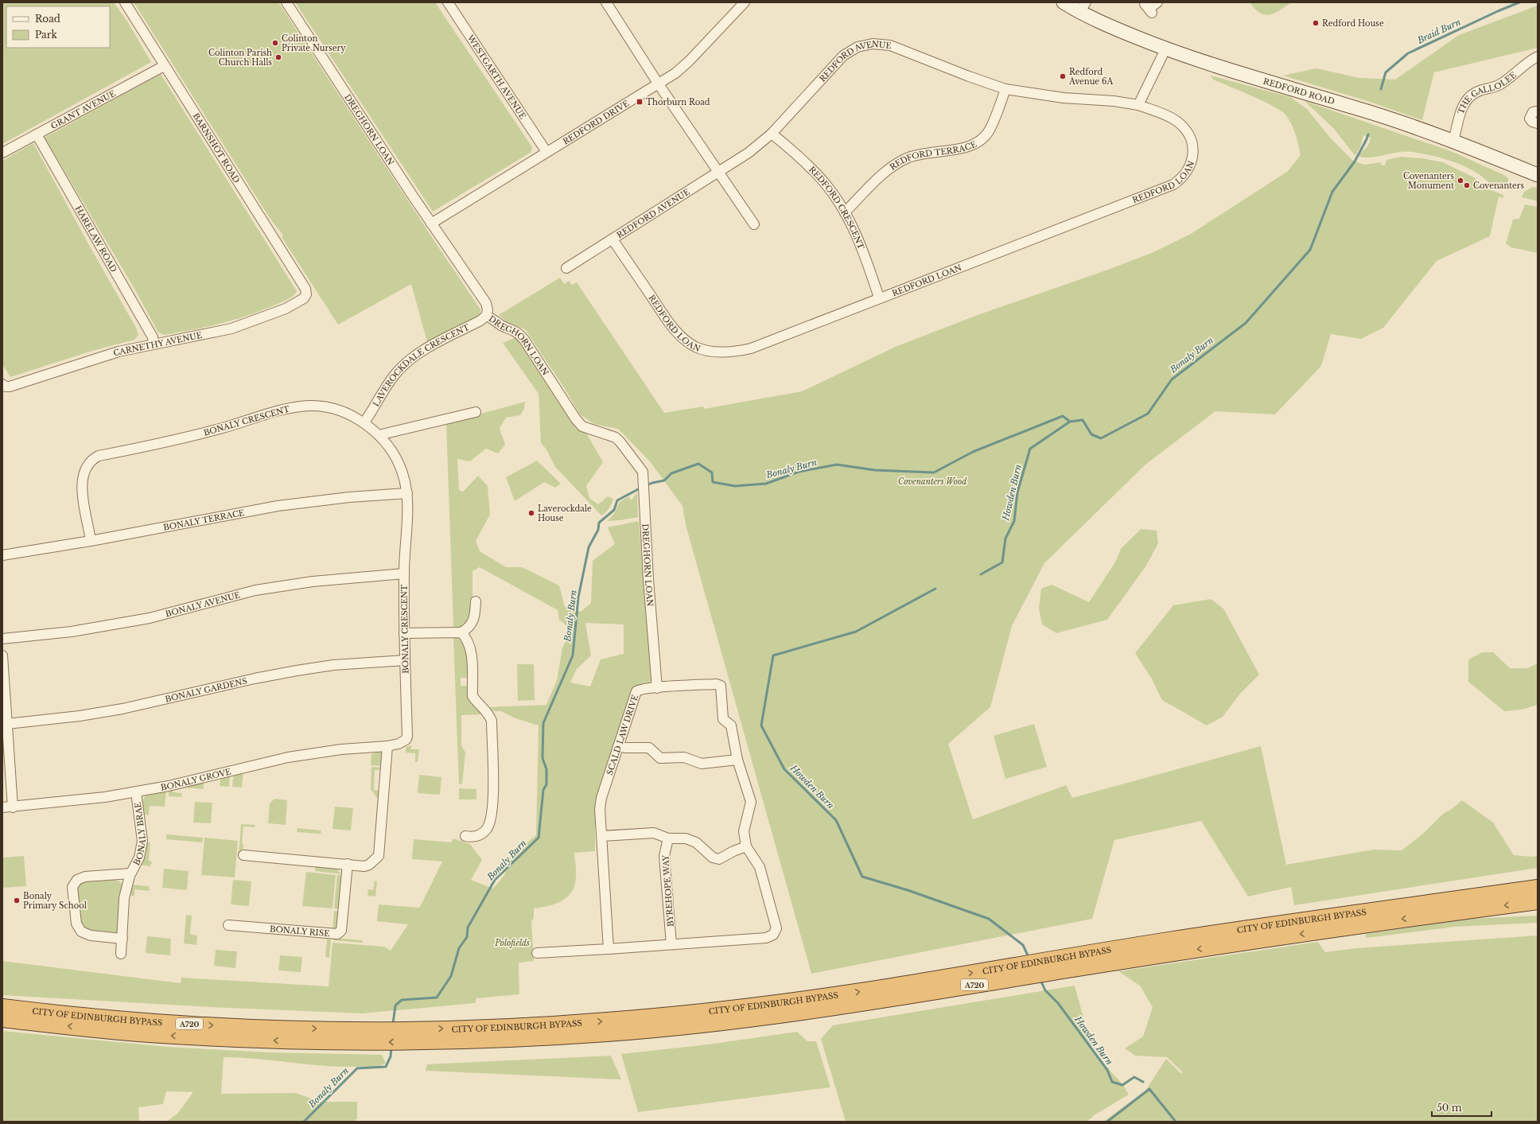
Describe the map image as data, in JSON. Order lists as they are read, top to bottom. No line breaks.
{"streets":{"highway":["CITY OF EDINBURGH BYPASS","A720"],"main road":["REDFORD ROAD"],"street":["REDFORD AVENUE","WESTGARTH AVENUE","THE GALLOLEE","GRANT AVENUE","REDFORD DRIVE","DREGHORN LOAN","BARNSHOT ROAD","REDFORD TERRACE","REDFORD LOAN","REDFORD CRESCENT","HARELAW ROAD","CARNETHY AVENUE","LAVEROCKDALE CRESCENT","BONALY CRESCENT","BONALY TERRACE","BONALY AVENUE","BONALY GARDENS","SCALD LAW DRIVE","BONALY GROVE","BONALY BRAE","BYREHOPE WAY","BONALY RISE"]},"crossings":[["REDFORD AVENUE","REDFORD TERRACE"],["REDFORD AVENUE","REDFORD LOAN"],["REDFORD AVENUE","REDFORD CRESCENT"],["WESTGARTH AVENUE","REDFORD DRIVE"],["REDFORD ROAD","THE GALLOLEE"],["GRANT AVENUE","BARNSHOT ROAD"],["GRANT AVENUE","HARELAW ROAD"],["REDFORD DRIVE","DREGHORN LOAN"],["DREGHORN LOAN","LAVEROCKDALE CRESCENT"],["DREGHORN LOAN","SCALD LAW DRIVE"],["BARNSHOT ROAD","CARNETHY AVENUE"],["REDFORD TERRACE","REDFORD CRESCENT"],["REDFORD LOAN","REDFORD CRESCENT"],["HARELAW ROAD","CARNETHY AVENUE"],["LAVEROCKDALE CRESCENT","BONALY CRESCENT"],["BONALY CRESCENT","BONALY TERRACE"],["BONALY CRESCENT","BONALY AVENUE"],["BONALY CRESCENT","BONALY GARDENS"],["BONALY CRESCENT","BONALY GROVE"],["SCALD LAW DRIVE","BYREHOPE WAY"],["BONALY GROVE","BONALY BRAE"]],"water":["Braid Burn","Bonaly Burn","Howden Burn"],"parks":["Covenanters Wood","Polofields"],"places":{"other":["Redford House","Colinton Private Nursery","Colinton Parish Church Halls","Redford Avenue 6A","Covenanters Monument","Covenanters","Laverockdale House","Bonaly Primary School"],"transit":["Thorburn Road"]},"legend":["Road","Park"],"scale_bar":"50 m"}
